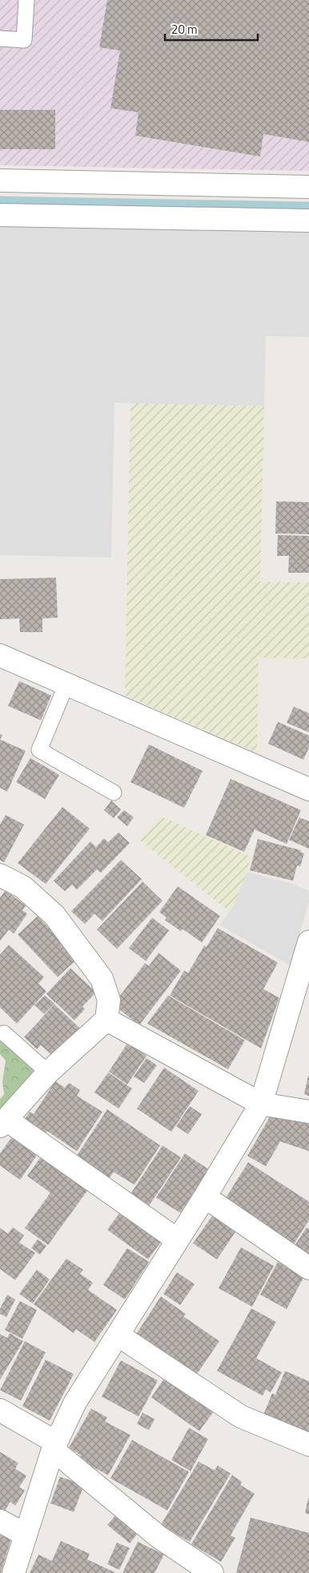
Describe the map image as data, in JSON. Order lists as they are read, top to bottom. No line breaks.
{"scale_bar":"20 m"}
